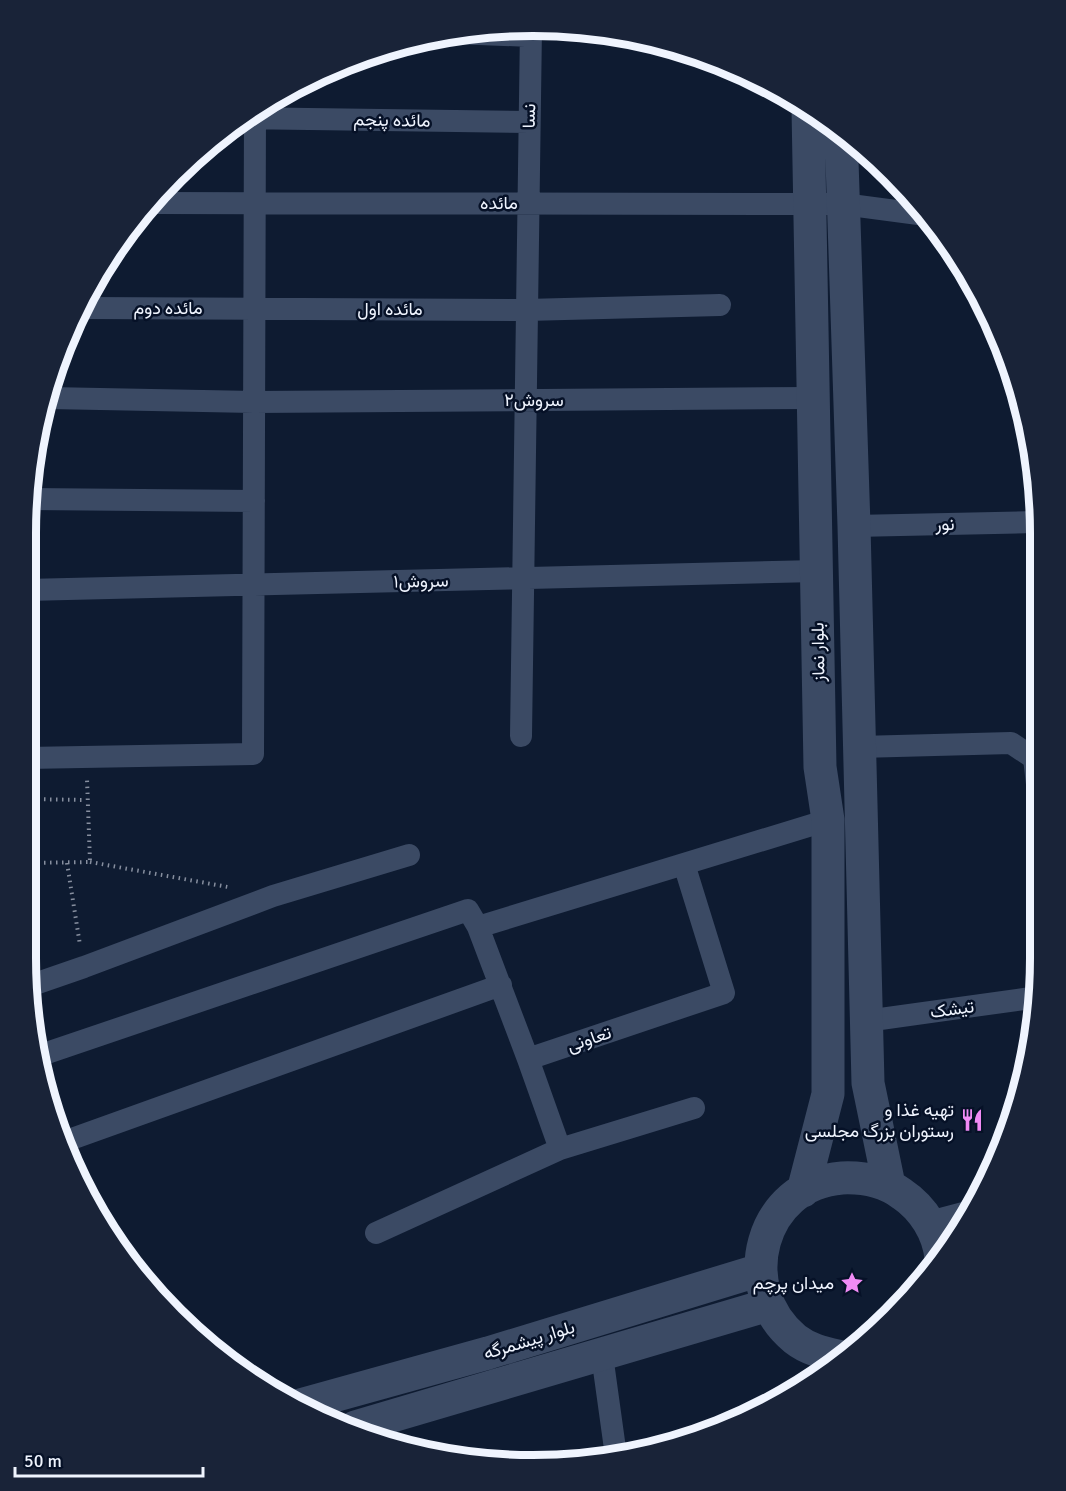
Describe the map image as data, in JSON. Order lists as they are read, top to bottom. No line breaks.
{"streets":{"main road":["بلوار نماز","بلوار پیشمرگه"],"street":["نسا","مائده پنجم","مائده","مائده دوم","مائده اول","سروش۲","نور","سروش۱","تیشک","تعاونی"]},"crossings":[["نسا","مائده پنجم"],["نسا","مائده"],["نسا","مائده اول"],["نسا","سروش۲"],["نسا","سروش۱"],["مائده","بلوار نماز"],["مائده دوم","مائده اول"],["سروش۲","بلوار نماز"],["سروش۱","بلوار نماز"]],"places":{"restaurant":["تهیه غذا و رستوران بزرگ مجلسی"],"place":["میدان پرچم"]},"scale_bar":"50 m"}
